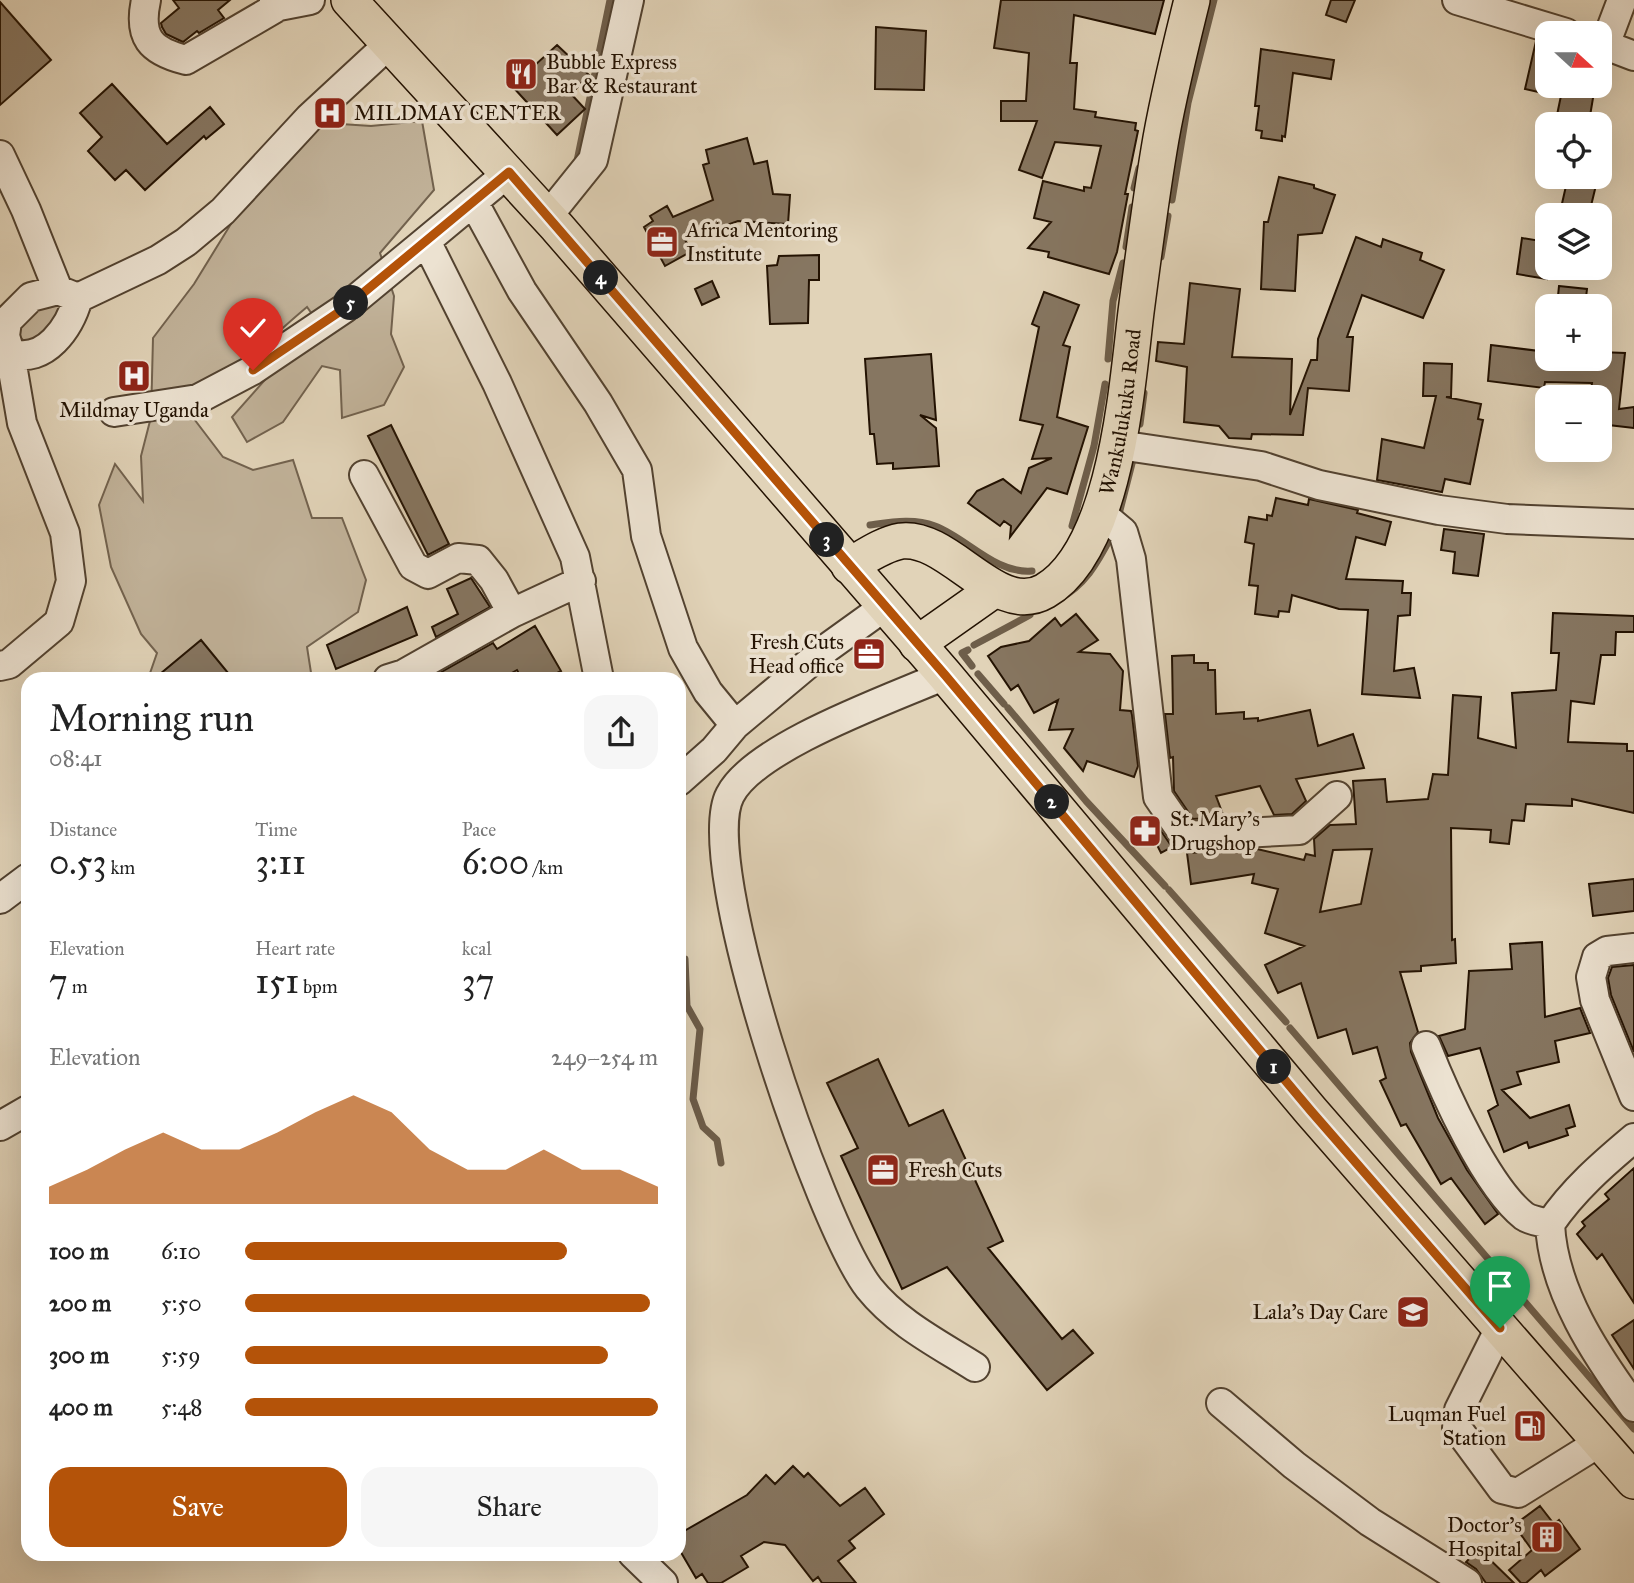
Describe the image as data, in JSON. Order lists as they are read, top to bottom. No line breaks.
{"streets":{"main road":["Wankulukuku Road"]},"places":{"restaurant":["Bubble Express Bar & Restaurant"],"hospital":["MILDMAY CENTER","Mildmay Uganda"],"office":["Africa Mentoring Institute","Fresh Cuts Head office","Fresh Cuts"],"pharmacy":["St. Mary's Drugshop"],"school or university":["Lala's Day Care"],"fuel station":["Luqman Fuel Station"],"building":["Doctor's Hospital"]},"north":"right","page":{"map_buttons":["+","−"],"pins":["4","5","3","2","1"],"heading":["Morning run","08:41"],"stats":[["Distance","0.53 km"],["Time","3:11"],["Pace","6:00 /km"],["Elevation","7 m"],["Heart rate","151 bpm"],["kcal","37"]],"chart":["Elevation","249–254 m"],"list":[{"name":"100 m","note":"6:10"},{"name":"200 m","note":"5:50"},{"name":"300 m","note":"5:59"},{"name":"400 m","note":"5:48"}],"buttons":["Save","Share"]}}
